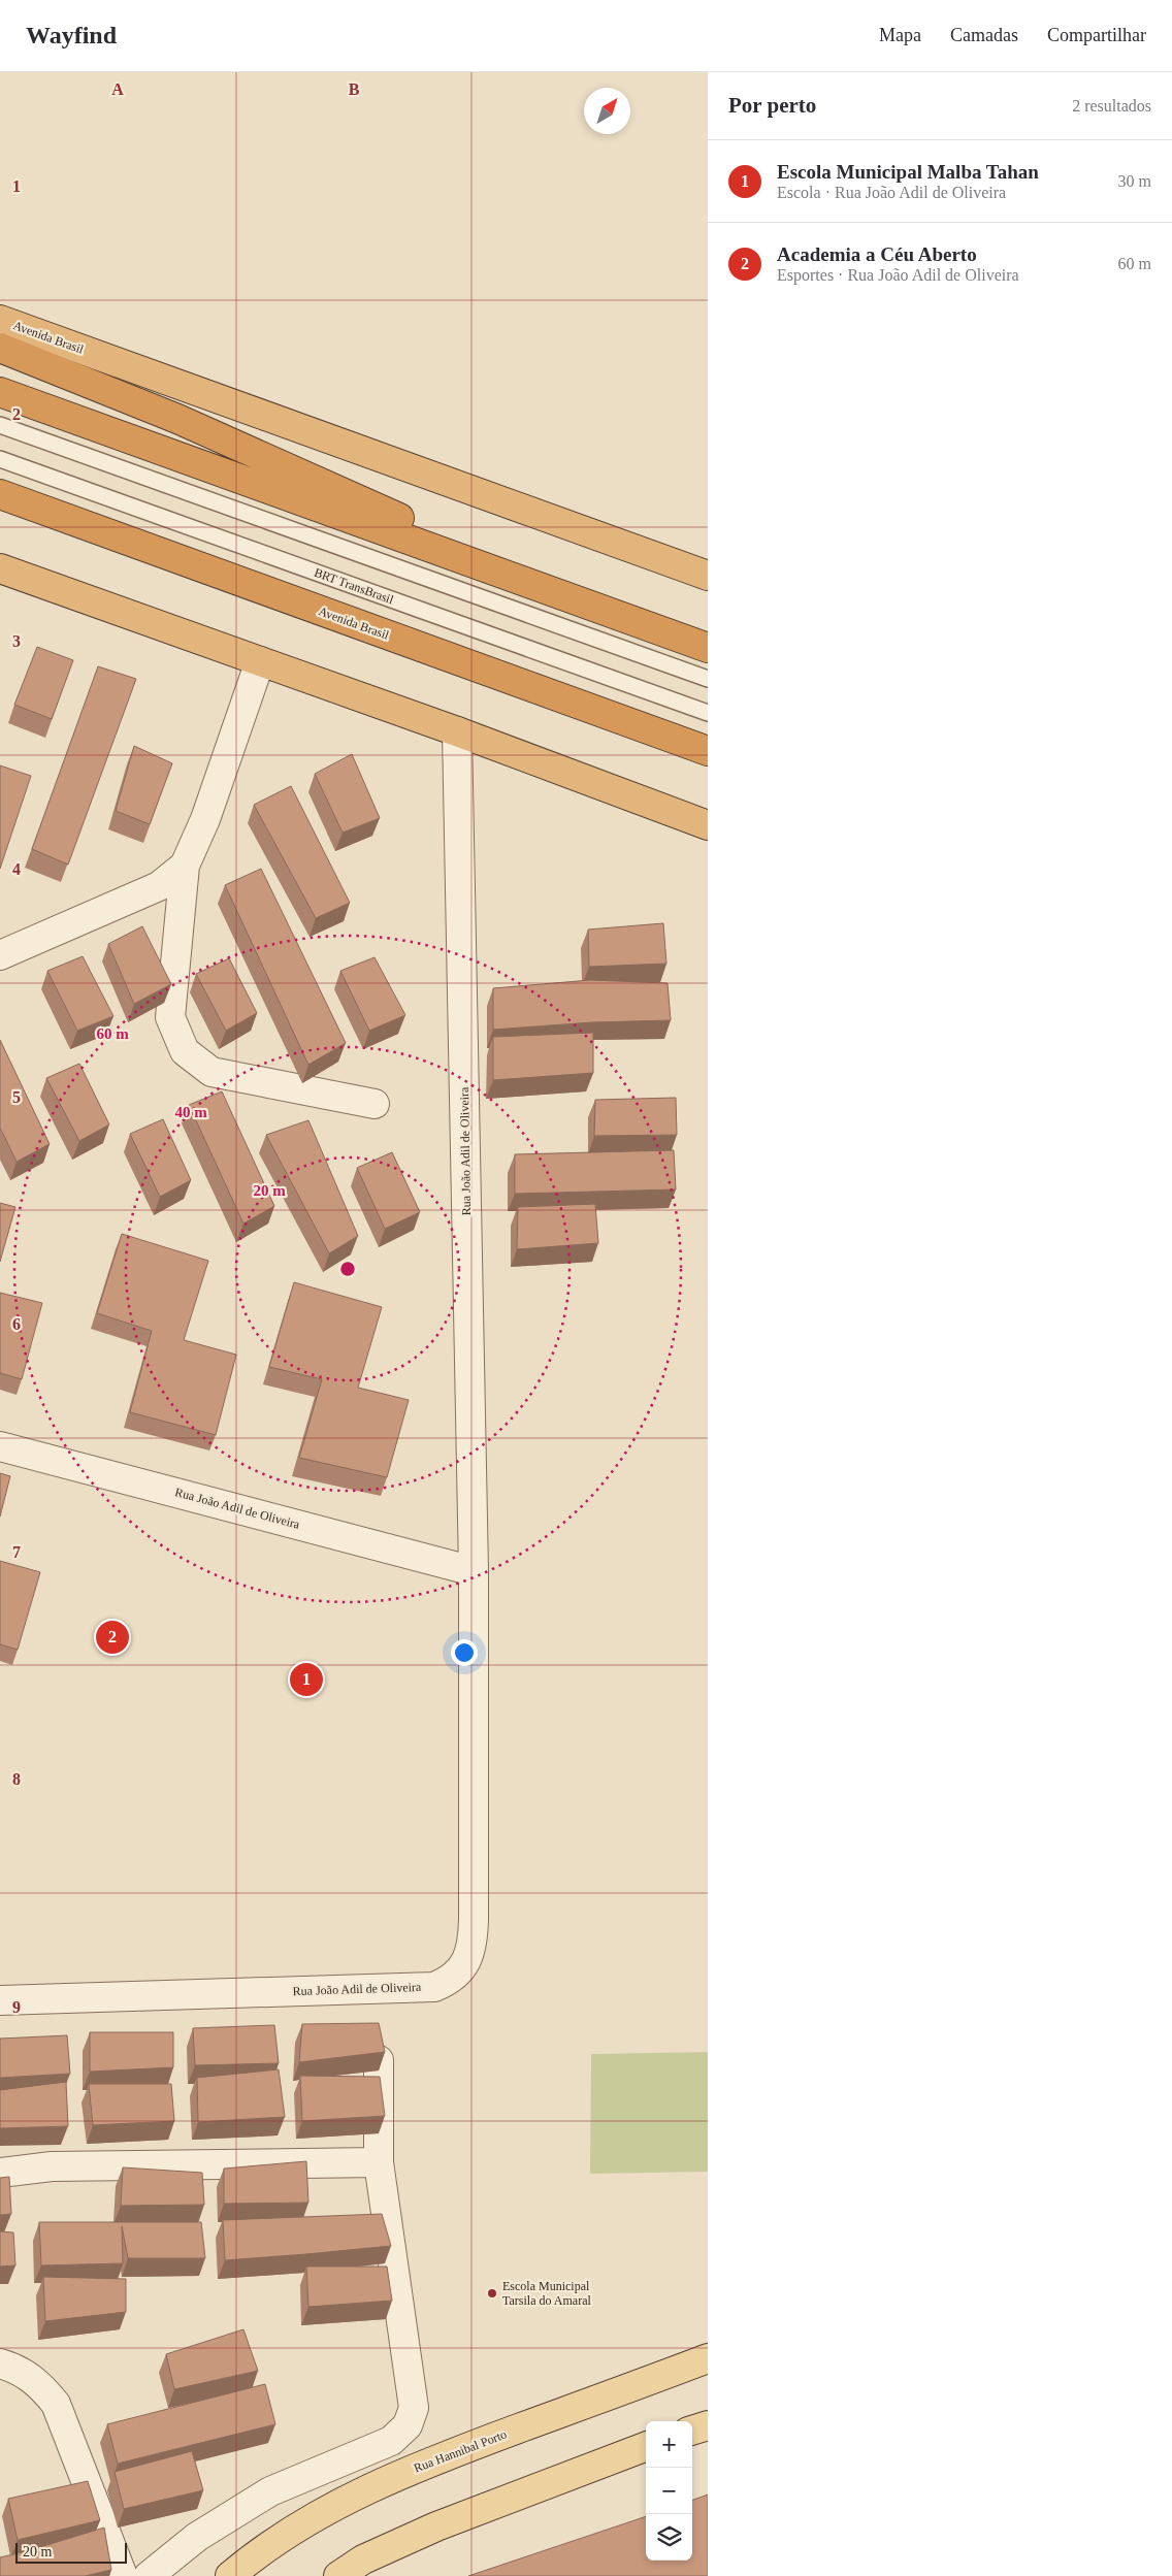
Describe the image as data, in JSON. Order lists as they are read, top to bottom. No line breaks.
{"streets":{"highway":["Avenida Brasil"],"main road":["Rua Hannibal Porto"],"street":["Rua João Adil de Oliveira"],"lane":["BRT TransBrasil"]},"places":["Escola Municipal Tarsila do Amaral"],"scale_bar":"20 m","north":"top right","page":{"header":"Wayfind","nav":["Mapa","Camadas","Compartilhar"],"heading":["Por perto","2 resultados"],"list":[{"mark":"1","name":"Escola Municipal Malba Tahan","note":"Escola · Rua João Adil de Oliveira","value":"30 m"},{"mark":"2","name":"Academia a Céu Aberto","note":"Esportes · Rua João Adil de Oliveira","value":"60 m"}],"pins":["2","1"],"map_buttons":["+","−"],"scale":"20 m"},"grid":{"columns":["A","B"],"rows":["1","2","3","4","5","6","7","8","9"]},"rings":["60 m","40 m","20 m"]}
